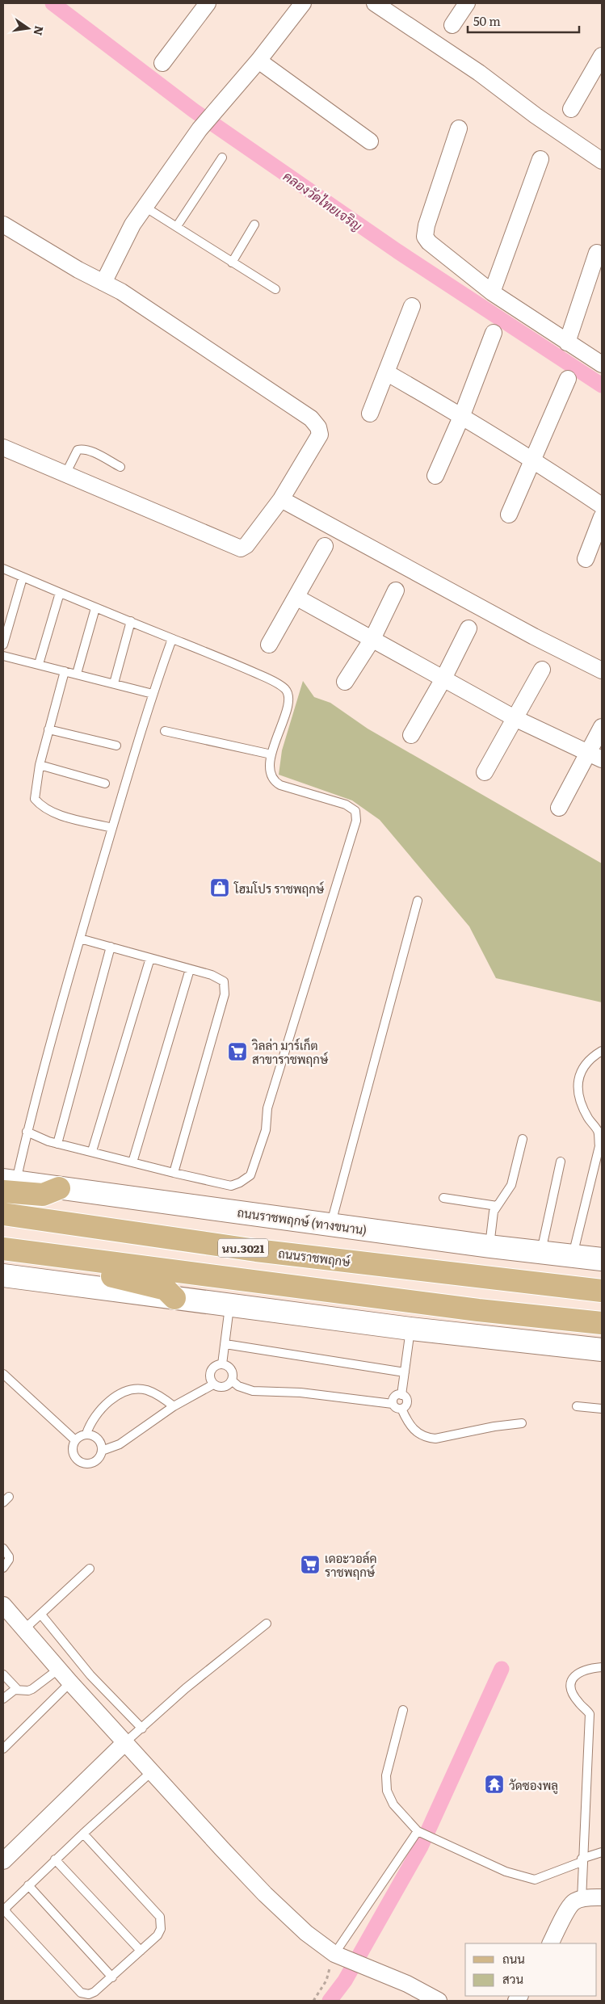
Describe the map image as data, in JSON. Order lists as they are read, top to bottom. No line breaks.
{"streets":{"main road":["ถนนราชพฤกษ์ (ทางขนาน)","นบ.3021","ถนนราชพฤกษ์"]},"water":["คลองวัดไทยเจริญ"],"places":{"shop":["โฮมโปร ราชพฤกษ์"],"supermarket":["วิลล่า มาร์เก็ต สาขาราชพฤกษ์","เดอะวอล์ค ราชพฤกษ์"],"temple":["วัดซองพลู"]},"legend":["ถนน","สวน"],"scale_bar":"50 m","north":"right"}
